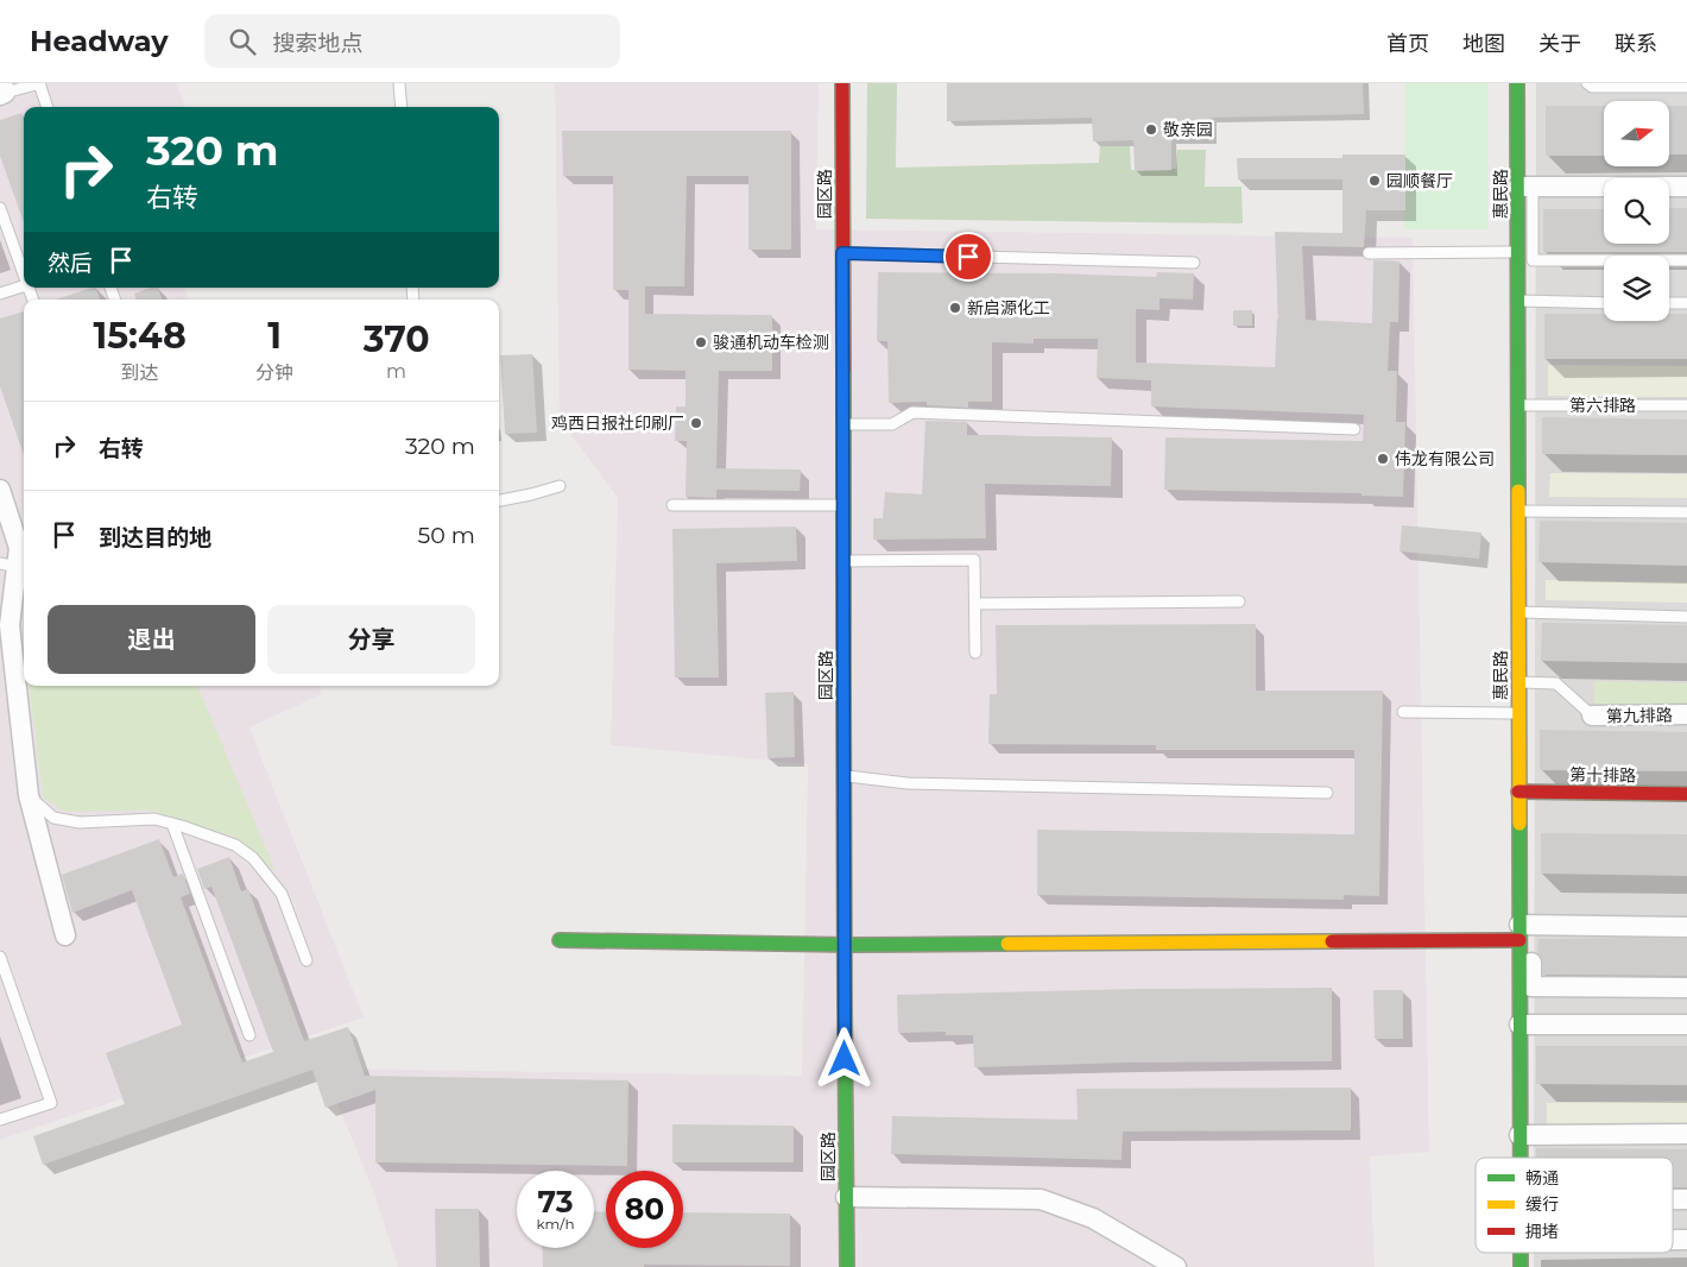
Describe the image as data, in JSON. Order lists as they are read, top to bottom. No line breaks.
{"streets":{"main road":["园区路","惠民路","第十排路"],"street":["第九排路"],"lane":["第六排路"]},"crossings":[["惠民路","第六排路"],["惠民路","第十排路"]],"places":["敬亲园","园顺餐厅","新启源化工","骏通机动车检测","鸡西日报社印刷厂","伟龙有限公司"],"legend":["畅通","缓行","拥堵"],"north":"right","page":{"header":"Headway","search":"搜索地点","nav":["首页","地图","关于","联系"],"turn":["320 m","右转"],"then":"然后","eta":["15:48","到达","1","分钟","370","m"],"list":[{"name":"右转","value":"320 m"},{"name":"到达目的地","value":"50 m"}],"buttons":["退出","分享"],"speed":"73 km/h","limit":"80"}}
